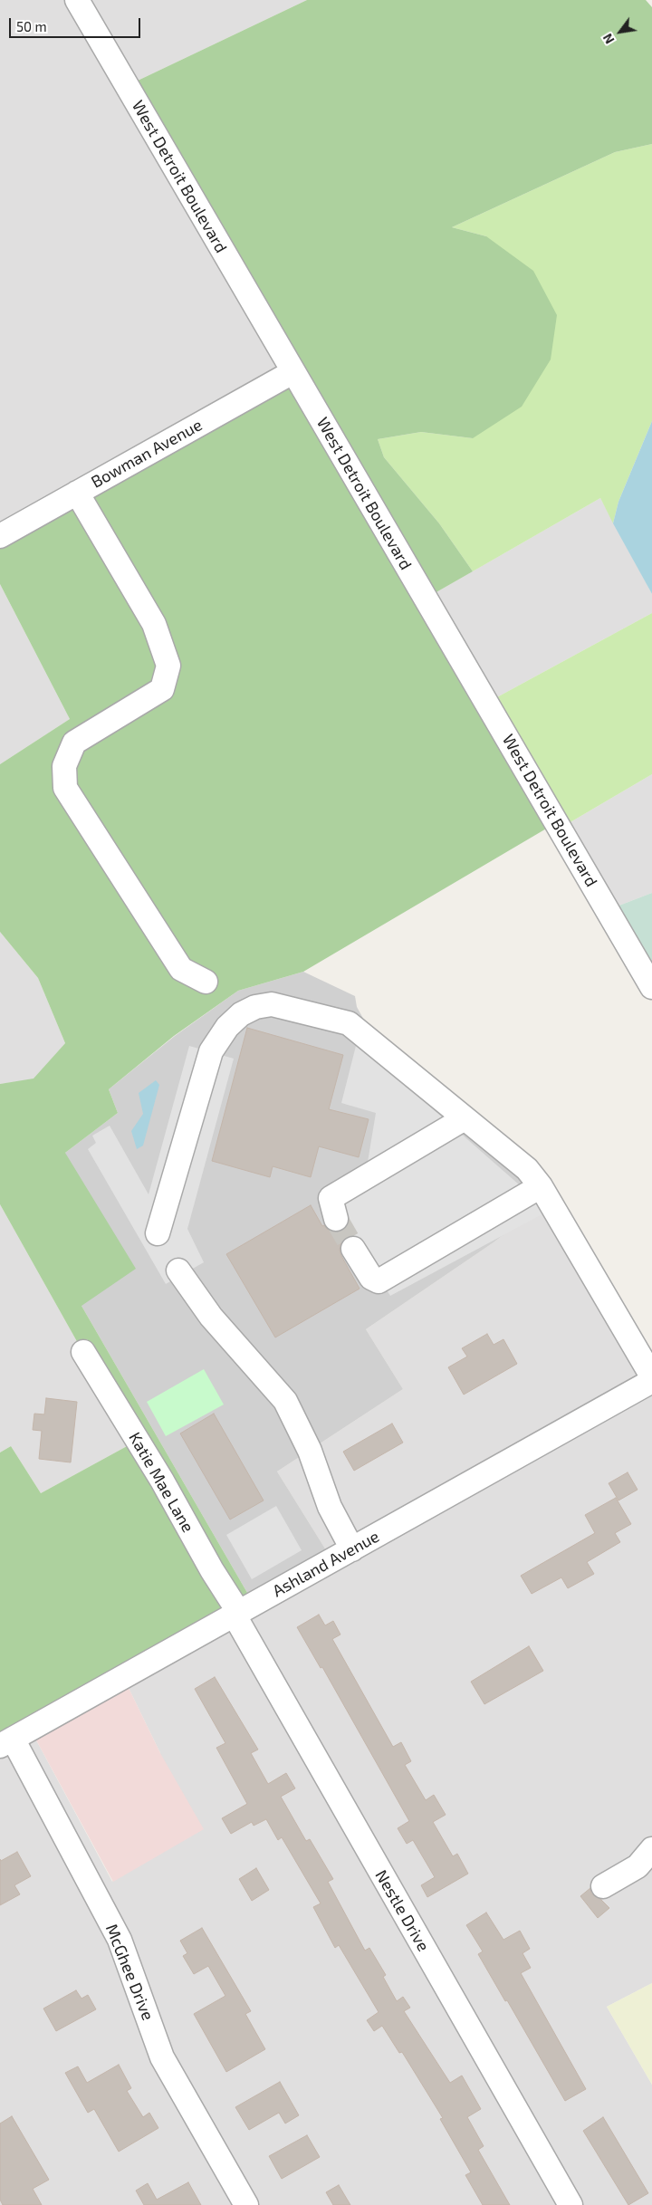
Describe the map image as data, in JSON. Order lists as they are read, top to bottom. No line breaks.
{"streets":{"street":["West Detroit Boulevard","Bowman Avenue","Katie Mae Lane","Ashland Avenue","Nestle Drive","McGhee Drive"]},"crossings":[["West Detroit Boulevard","Bowman Avenue"],["Katie Mae Lane","Ashland Avenue"],["Katie Mae Lane","Nestle Drive"],["Ashland Avenue","Nestle Drive"],["Ashland Avenue","McGhee Drive"]],"scale_bar":"50 m","north":"bottom left"}
